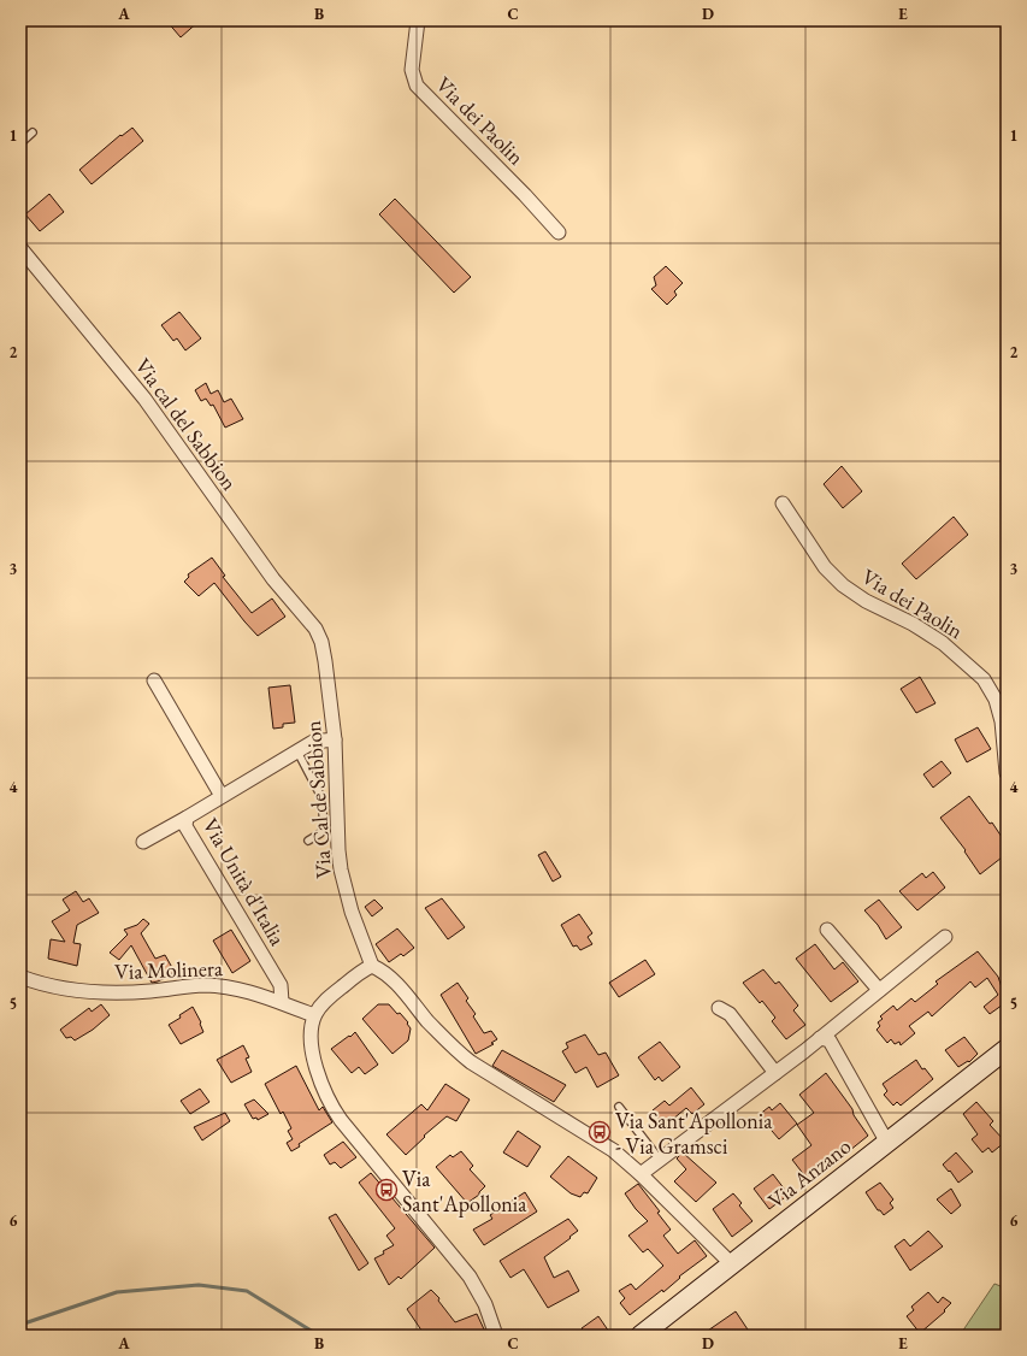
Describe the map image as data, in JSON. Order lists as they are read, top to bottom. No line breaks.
{"streets":{"main road":["Via Anzano"],"street":["Via dei Paolin","Via cal del Sabbion","Via Cal de Sabbion","Via Unità d'Italia","Via Molinera"]},"crossings":[["Via cal del Sabbion","Via Cal de Sabbion"],["Via Cal de Sabbion","Via Unità d'Italia"],["Via Unità d'Italia","Via Molinera"]],"places":{"bus stop":["Via Sant'Apollonia - Via Gramsci","Via Sant'Apollonia"]},"grid":{"columns":["A","B","C","D","E"],"rows":["1","2","3","4","5","6"]}}
